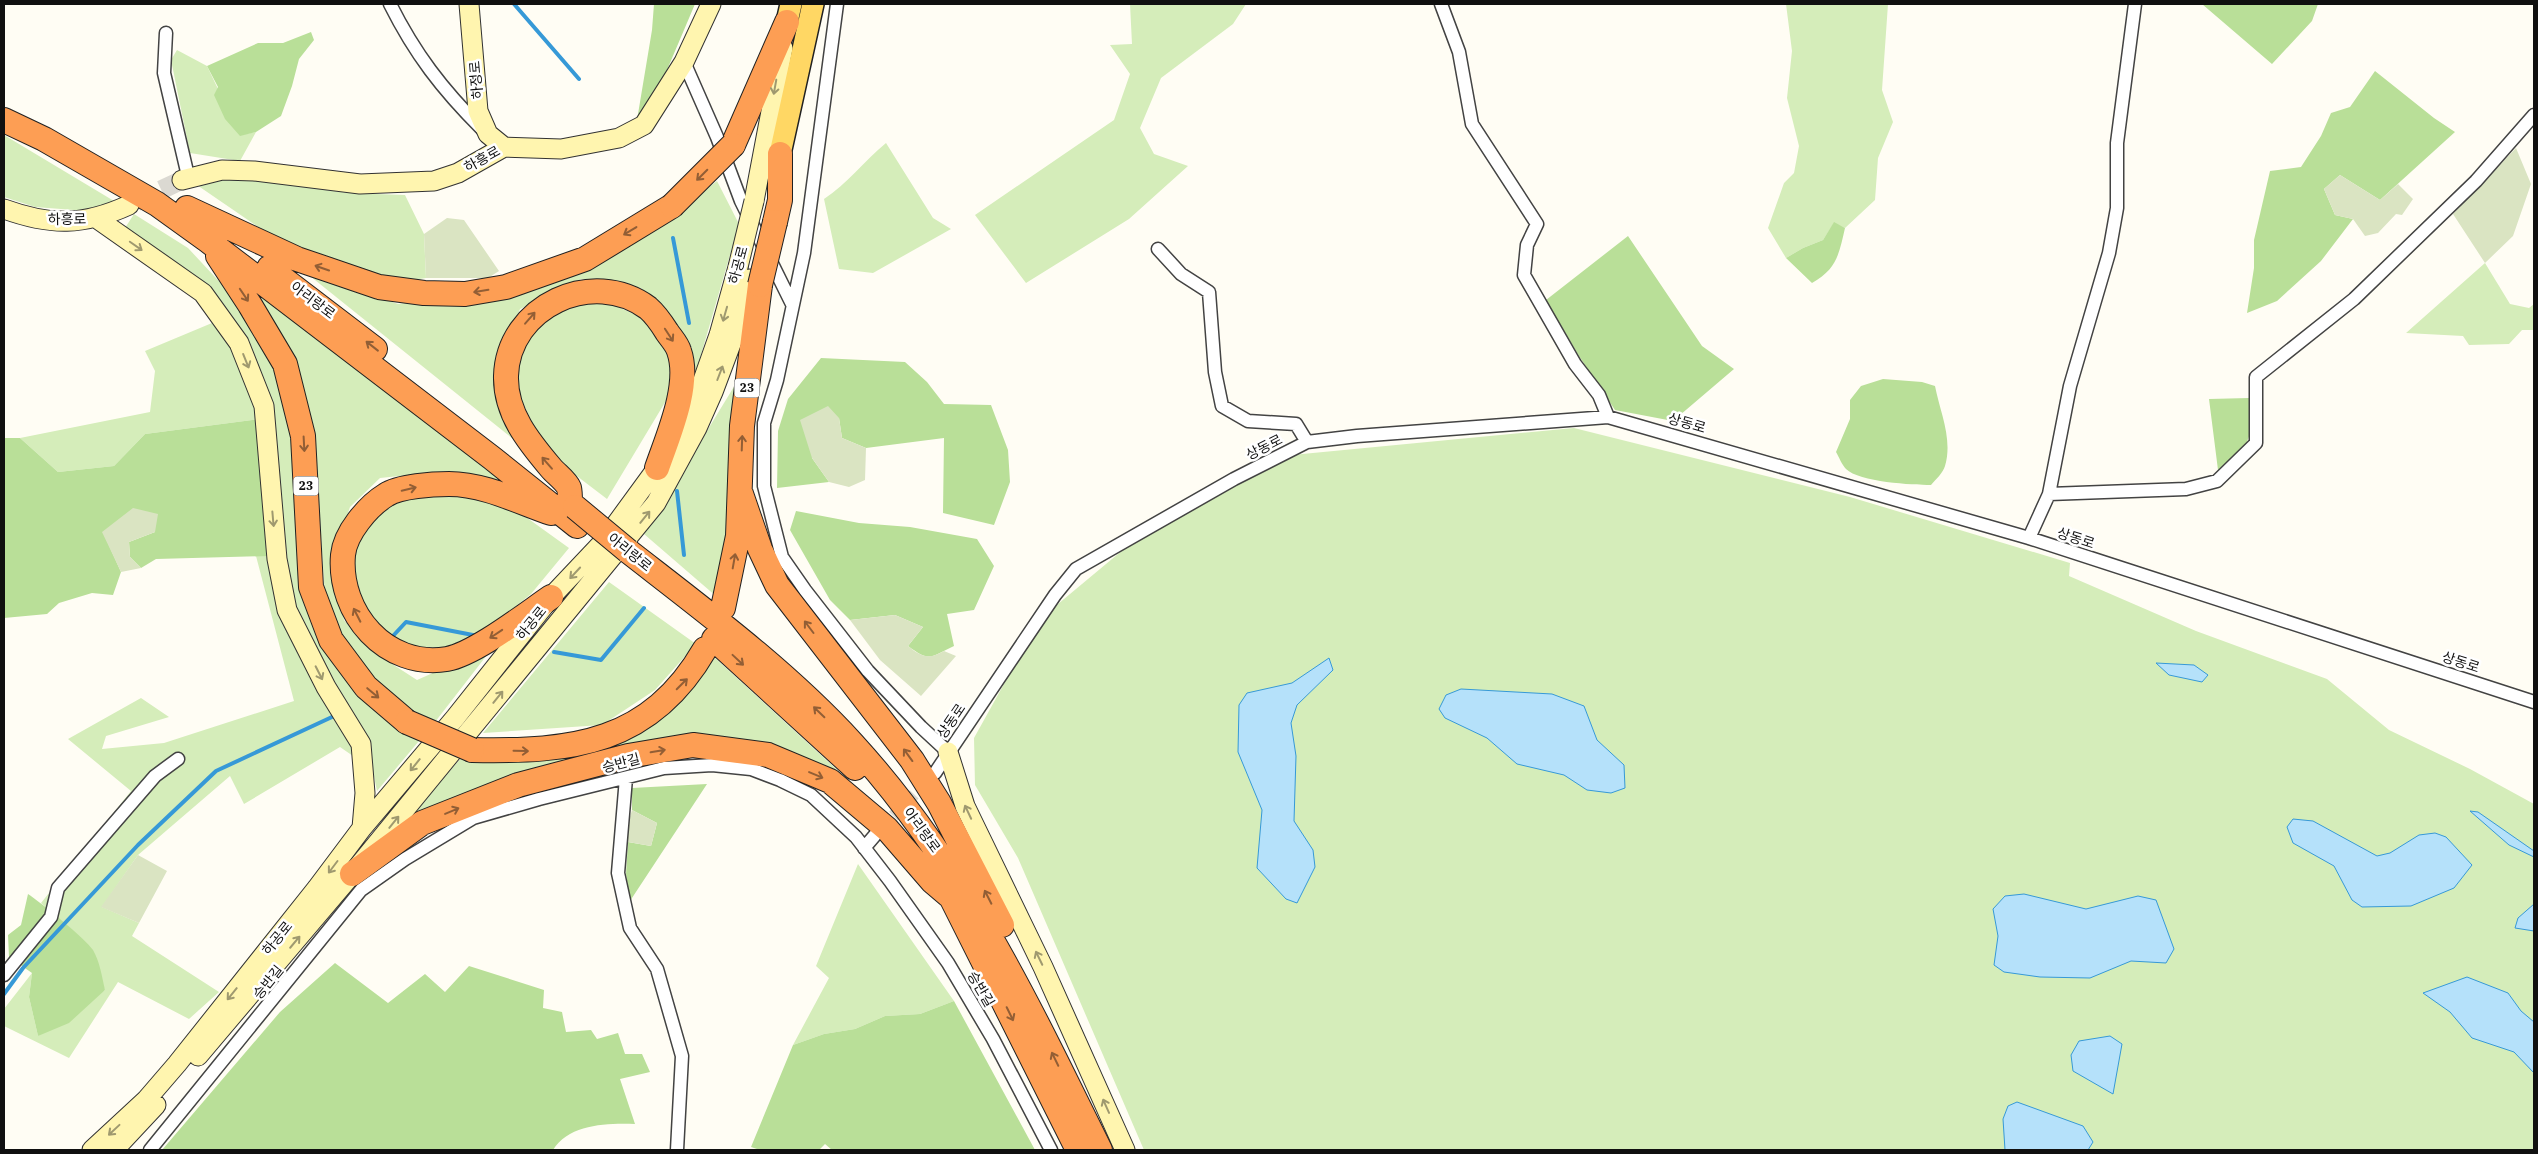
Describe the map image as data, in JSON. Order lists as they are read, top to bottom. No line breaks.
{"streets":{"highway":["아리랑로","23"],"street":["하정로","하흥로","하공로","상동로","승반길"]},"crossings":[["하정로","하흥로"],["하공로","23"],["아리랑로","23"]]}
